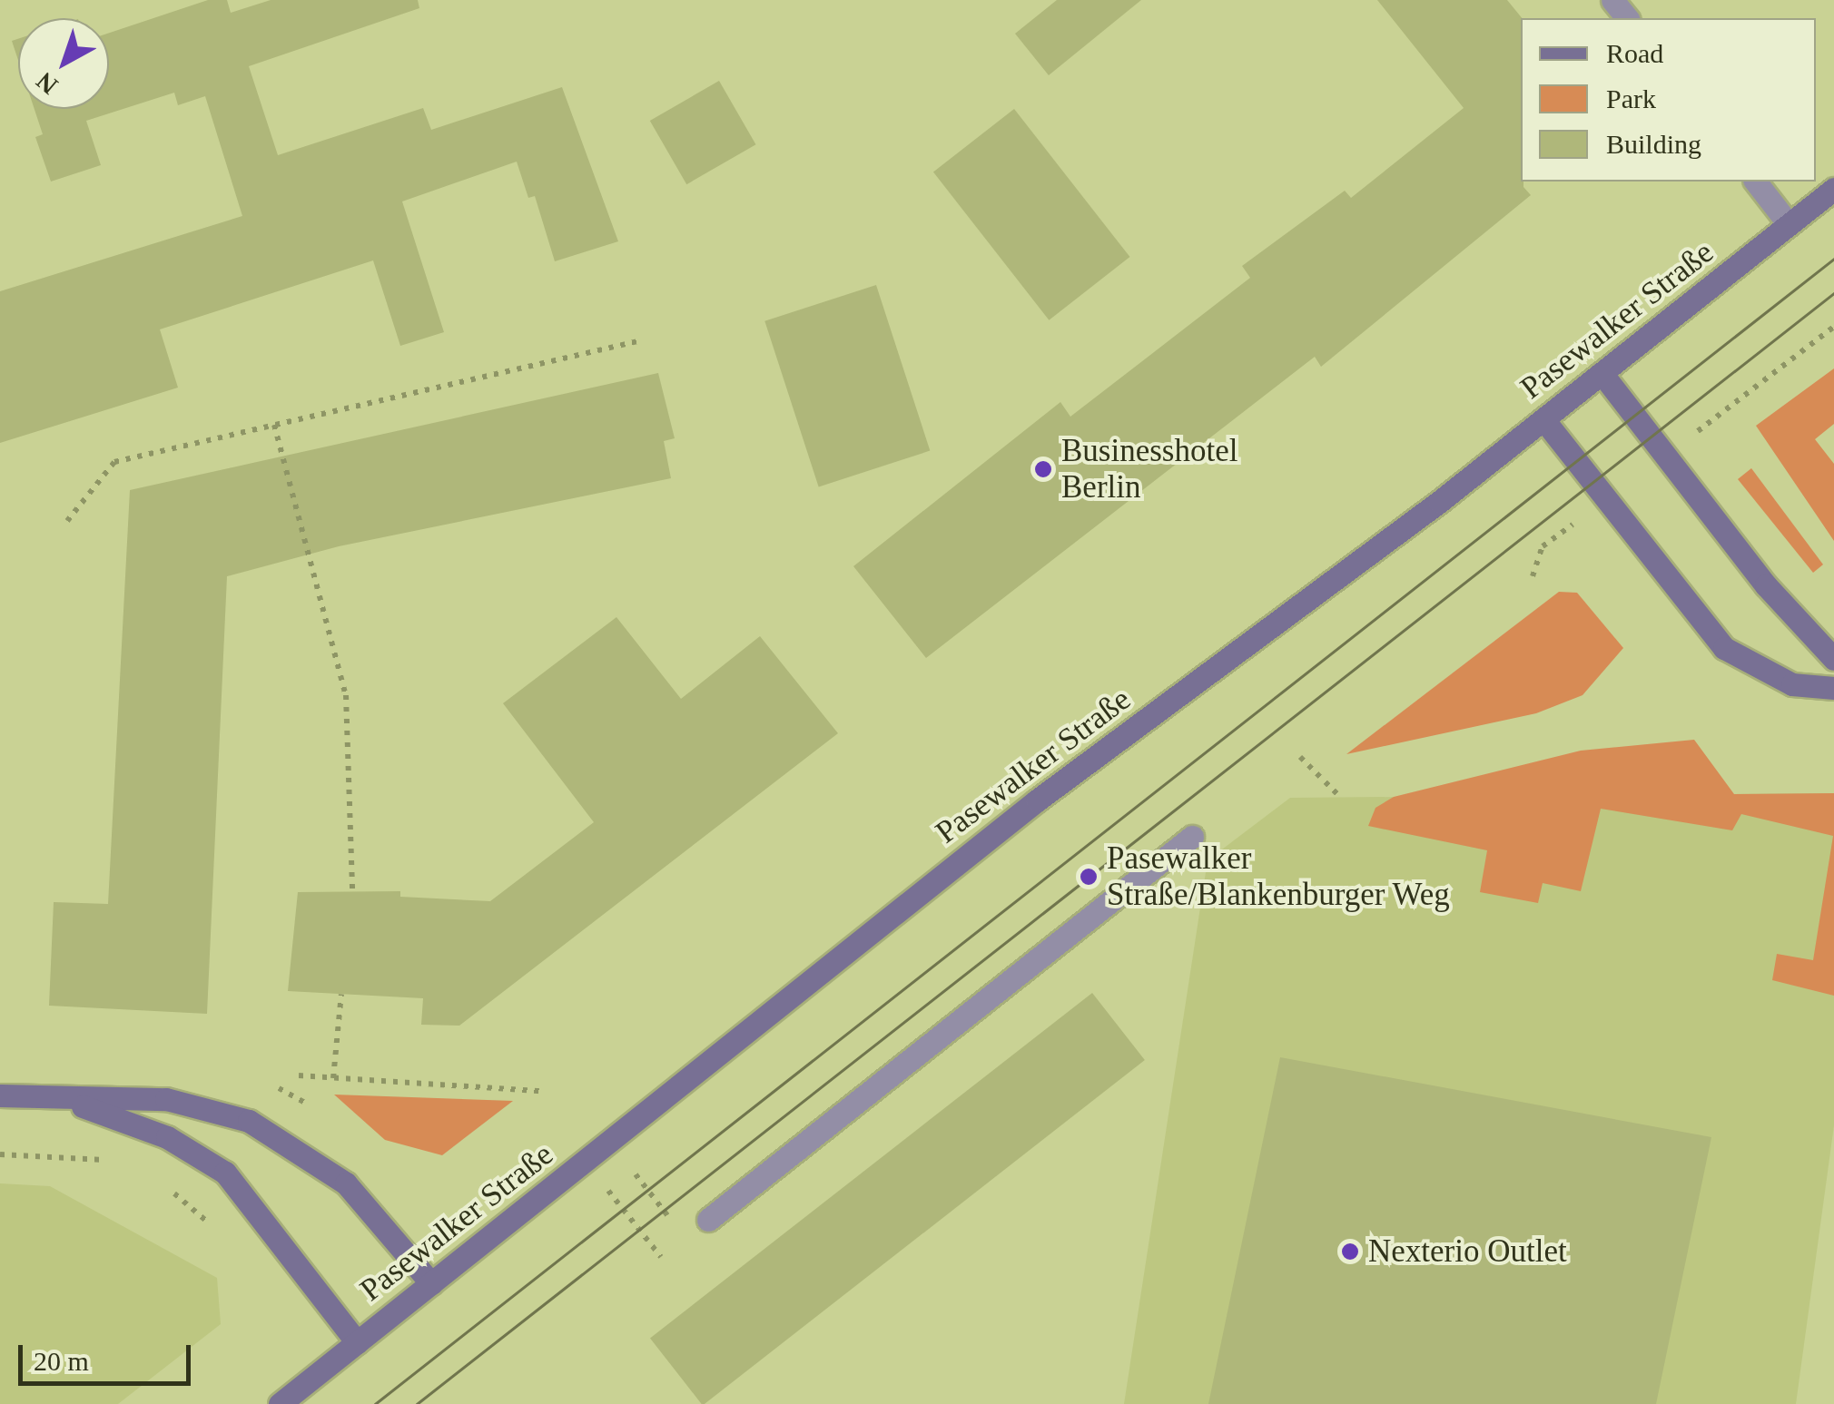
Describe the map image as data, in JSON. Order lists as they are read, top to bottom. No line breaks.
{"streets":{"main road":["Pasewalker Straße"]},"places":["Businesshotel Berlin","Pasewalker Straße/Blankenburger Weg","Nexterio Outlet"],"legend":["Road","Park","Building"],"scale_bar":"20 m","north":"bottom left"}
